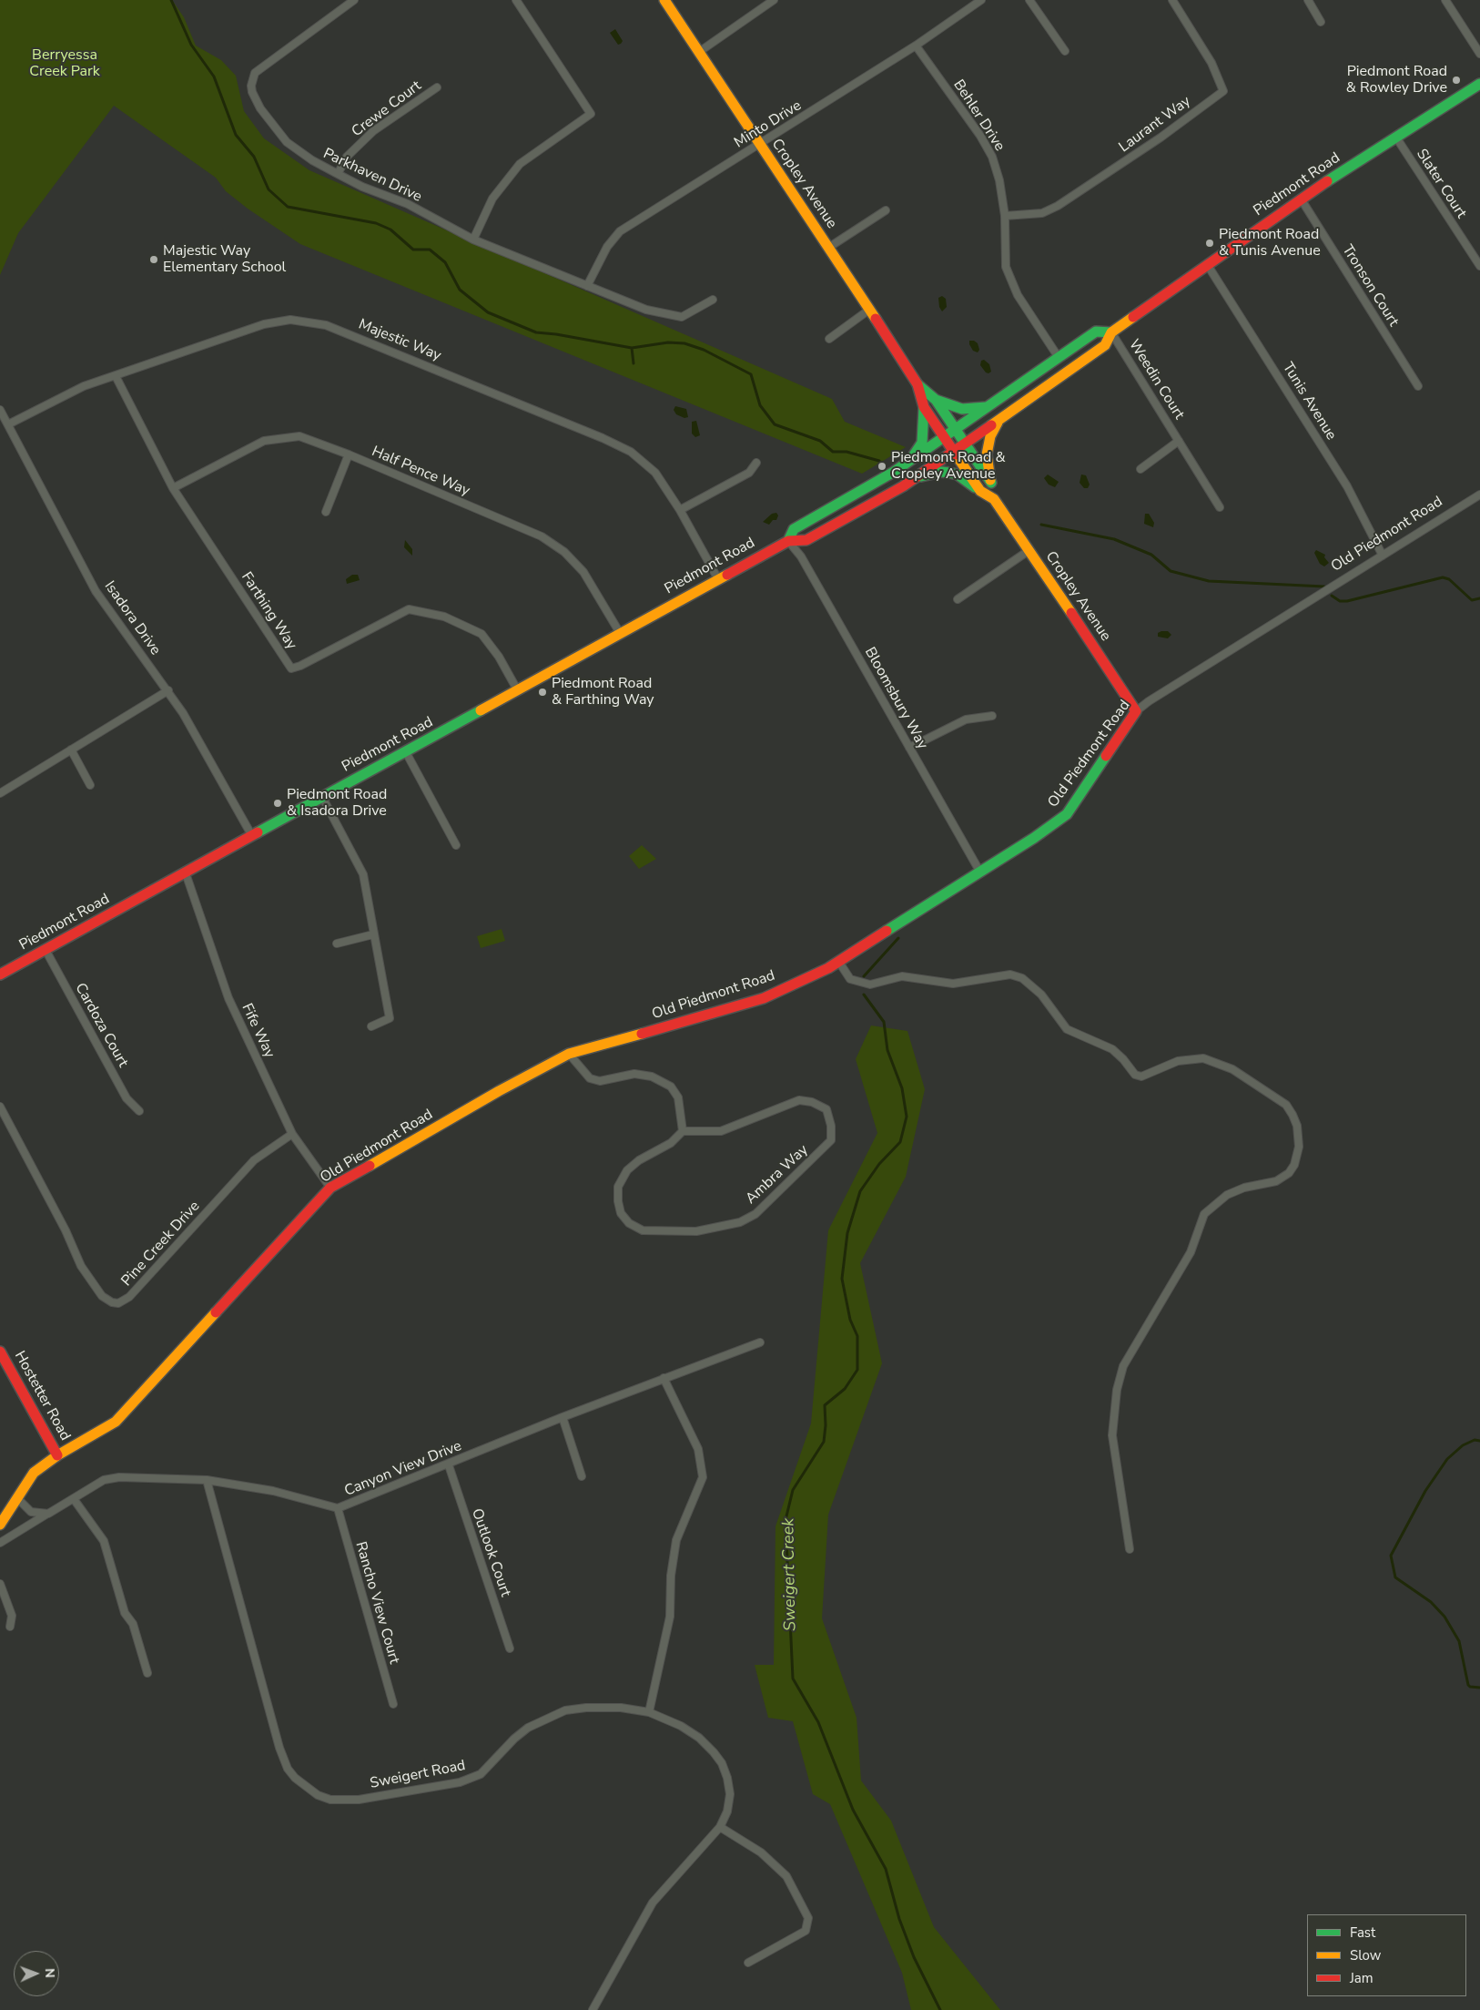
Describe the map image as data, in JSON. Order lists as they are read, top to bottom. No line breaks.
{"streets":{"street":["Crewe Court","Behler Drive","Minto Drive","Laurant Way","Parkhaven Drive","Cropley Avenue","Slater Court","Piedmont Road","Tronson Court","Majestic Way","Weedin Court","Tunis Avenue","Half Pence Way","Old Piedmont Road","Farthing Way","Isadora Drive","Bloomsbury Way","Cardoza Court","Fife Way","Ambra Way","Pine Creek Drive","Hostetter Road","Canyon View Drive","Outlook Court","Rancho View Court","Sweigert Road"]},"crossings":[["Crewe Court","Parkhaven Drive"],["Behler Drive","Minto Drive"],["Behler Drive","Laurant Way"],["Behler Drive","Piedmont Road"],["Minto Drive","Parkhaven Drive"],["Minto Drive","Cropley Avenue"],["Cropley Avenue","Piedmont Road"],["Cropley Avenue","Old Piedmont Road"],["Slater Court","Piedmont Road"],["Piedmont Road","Tronson Court"],["Piedmont Road","Majestic Way"],["Piedmont Road","Weedin Court"],["Piedmont Road","Tunis Avenue"],["Piedmont Road","Half Pence Way"],["Piedmont Road","Farthing Way"],["Piedmont Road","Isadora Drive"],["Piedmont Road","Bloomsbury Way"],["Piedmont Road","Cardoza Court"],["Piedmont Road","Fife Way"],["Majestic Way","Farthing Way"],["Majestic Way","Isadora Drive"],["Tunis Avenue","Old Piedmont Road"],["Half Pence Way","Farthing Way"],["Old Piedmont Road","Bloomsbury Way"],["Old Piedmont Road","Fife Way"],["Old Piedmont Road","Hostetter Road"],["Fife Way","Pine Creek Drive"],["Canyon View Drive","Outlook Court"],["Canyon View Drive","Rancho View Court"],["Canyon View Drive","Sweigert Road"]],"water":["Sweigert Creek"],"parks":["Berryessa Creek Park"],"places":["Piedmont Road & Rowley Drive","Piedmont Road & Tunis Avenue","Majestic Way Elementary School","Piedmont Road & Cropley Avenue","Piedmont Road & Farthing Way","Piedmont Road & Isadora Drive"],"legend":["Fast","Slow","Jam"],"north":"right"}
